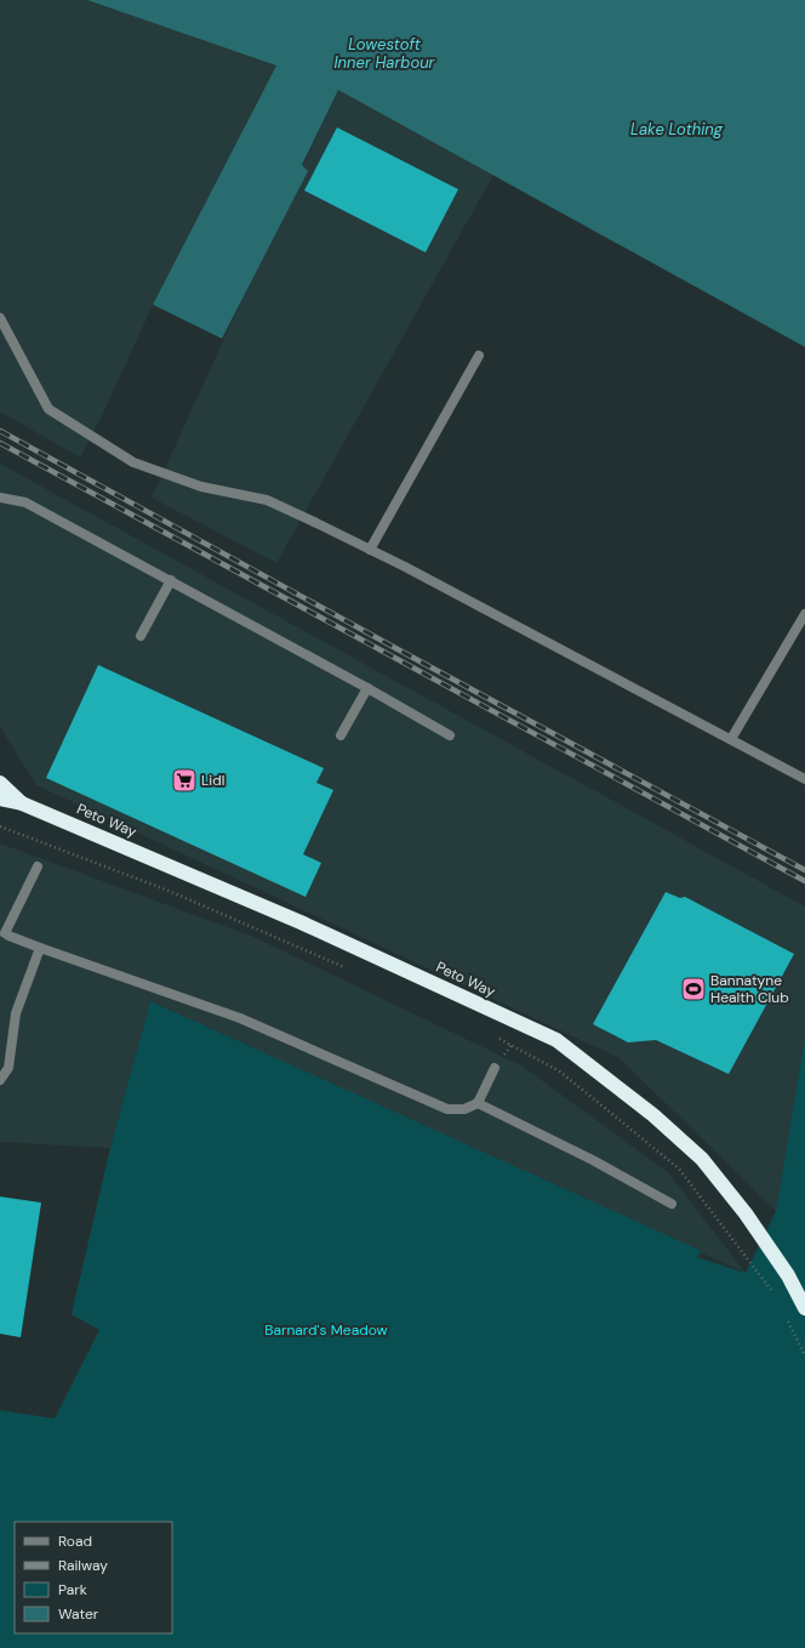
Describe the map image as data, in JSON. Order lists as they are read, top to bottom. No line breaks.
{"streets":{"highway":["Peto Way"]},"water":["Lowestoft Inner Harbour","Lake Lothing"],"parks":["Barnard's Meadow"],"places":{"supermarket":["Lidl"],"sports":["Bannatyne Health Club"]},"legend":["Road","Railway","Park","Water"]}
